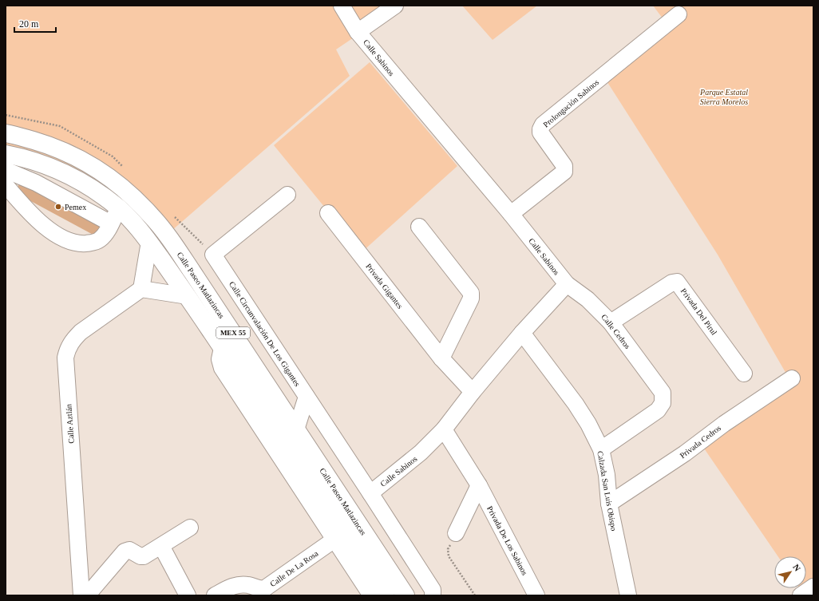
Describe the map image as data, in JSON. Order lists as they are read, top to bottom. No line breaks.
{"streets":{"highway":["Calle Paseo Matlazincas","MEX 55"],"street":["Calle Sabinos","Prolongación Sabinos","Privada Gigantes","Privada Del Pirul","Calle Cedros","Calle Circunvalación De Los Gigantes","Calle Aztlán","Privada Cedros","Calzada San Luis Obispo","Privada De Los Sabinos","Calle De La Rosa"]},"crossings":[["Calle Sabinos","Prolongación Sabinos"],["Calle Sabinos","Privada Gigantes"],["Calle Sabinos","Calle Cedros"],["Calle Sabinos","Calle Circunvalación De Los Gigantes"],["Calle Sabinos","Calzada San Luis Obispo"],["Calle Sabinos","Privada De Los Sabinos"],["Privada Del Pirul","Calle Cedros"],["Calle Cedros","Calzada San Luis Obispo"],["Privada Cedros","Calzada San Luis Obispo"]],"parks":["Parque Estatal Sierra Morelos"],"places":["Pemex"],"scale_bar":"20 m","north":"top right"}
